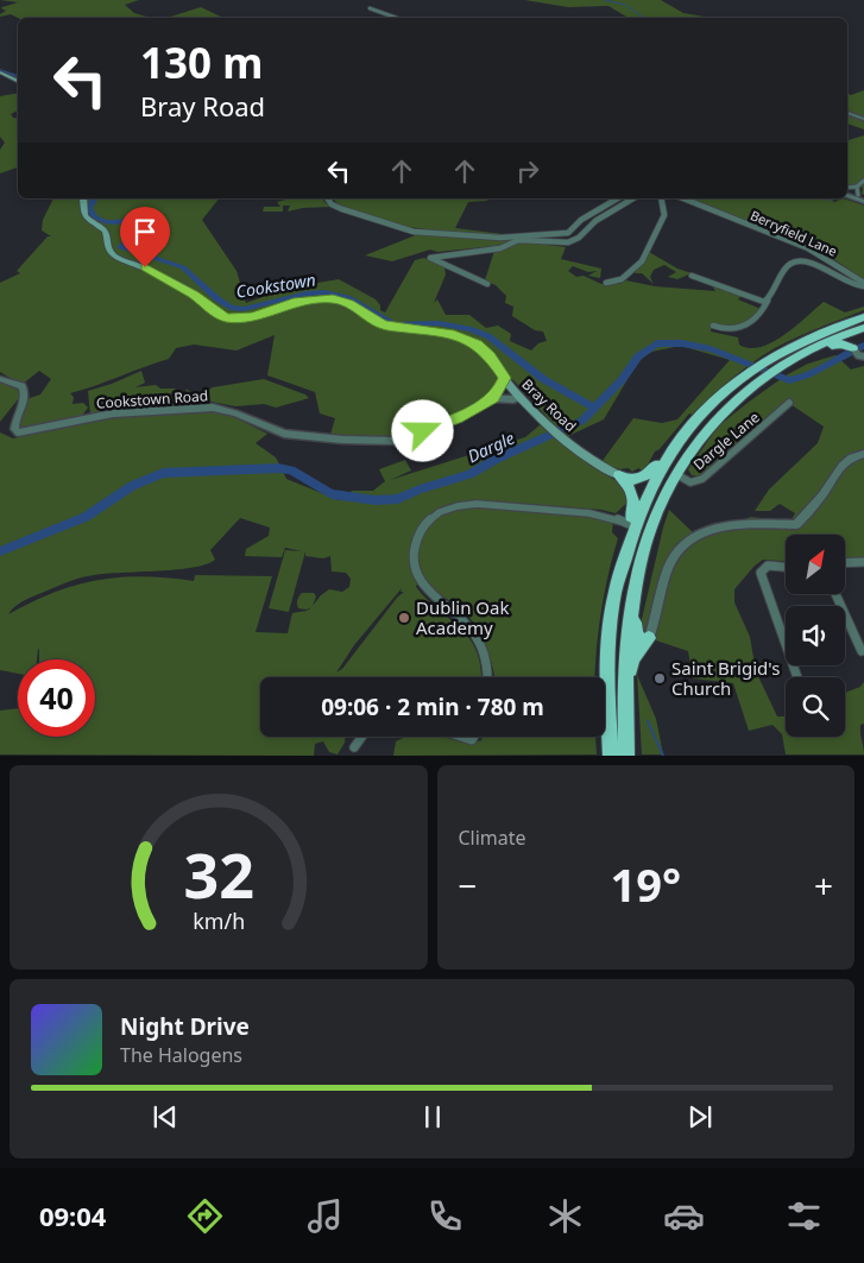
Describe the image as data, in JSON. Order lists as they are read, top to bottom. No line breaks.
{"streets":{"main road":["Bray Road"],"street":["Berryfield Lane","Cookstown Road","Dargle Lane"]},"crossings":[["Cookstown Road","Bray Road"]],"water":["Cookstown","Dargle"],"places":["Dublin Oak Academy","Saint Brigid's Church"],"north":"top right","page":{"turn":["130 m","Bray Road"],"limit":"40","trip":"09:06 · 2 min · 780 m","tile":"Climate","heat":["−","19°","+"],"song":["Night Drive","The Halogens"],"tabs":"09:04","gauge":["32","km/h"]}}
